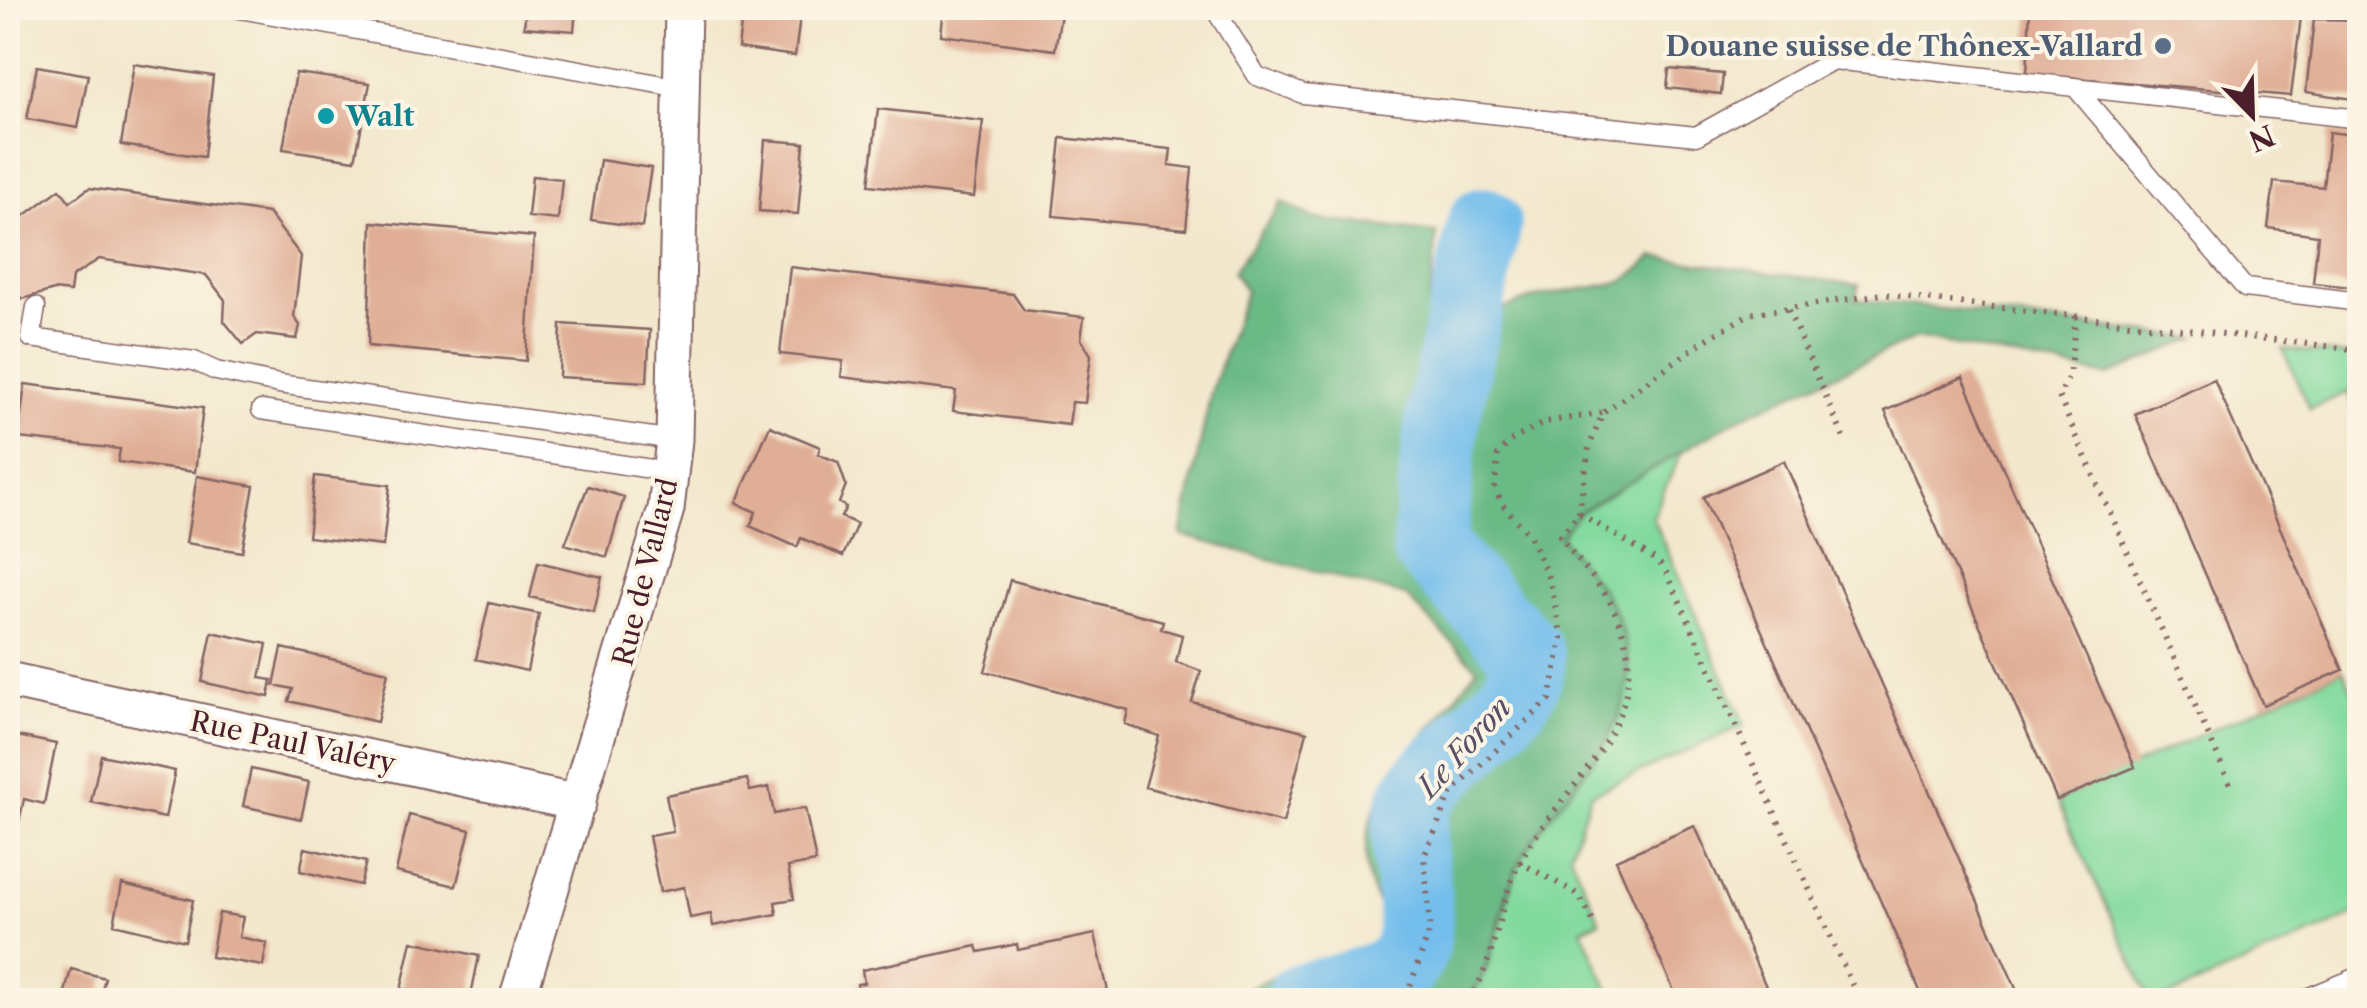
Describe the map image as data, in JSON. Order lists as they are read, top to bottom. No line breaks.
{"streets":{"street":["Rue de Vallard","Rue Paul Valéry"]},"crossings":[["Rue de Vallard","Rue Paul Valéry"]],"water":["Le Foron"],"places":["Douane suisse de Thônex-Vallard","Walt"],"north":"bottom right"}
